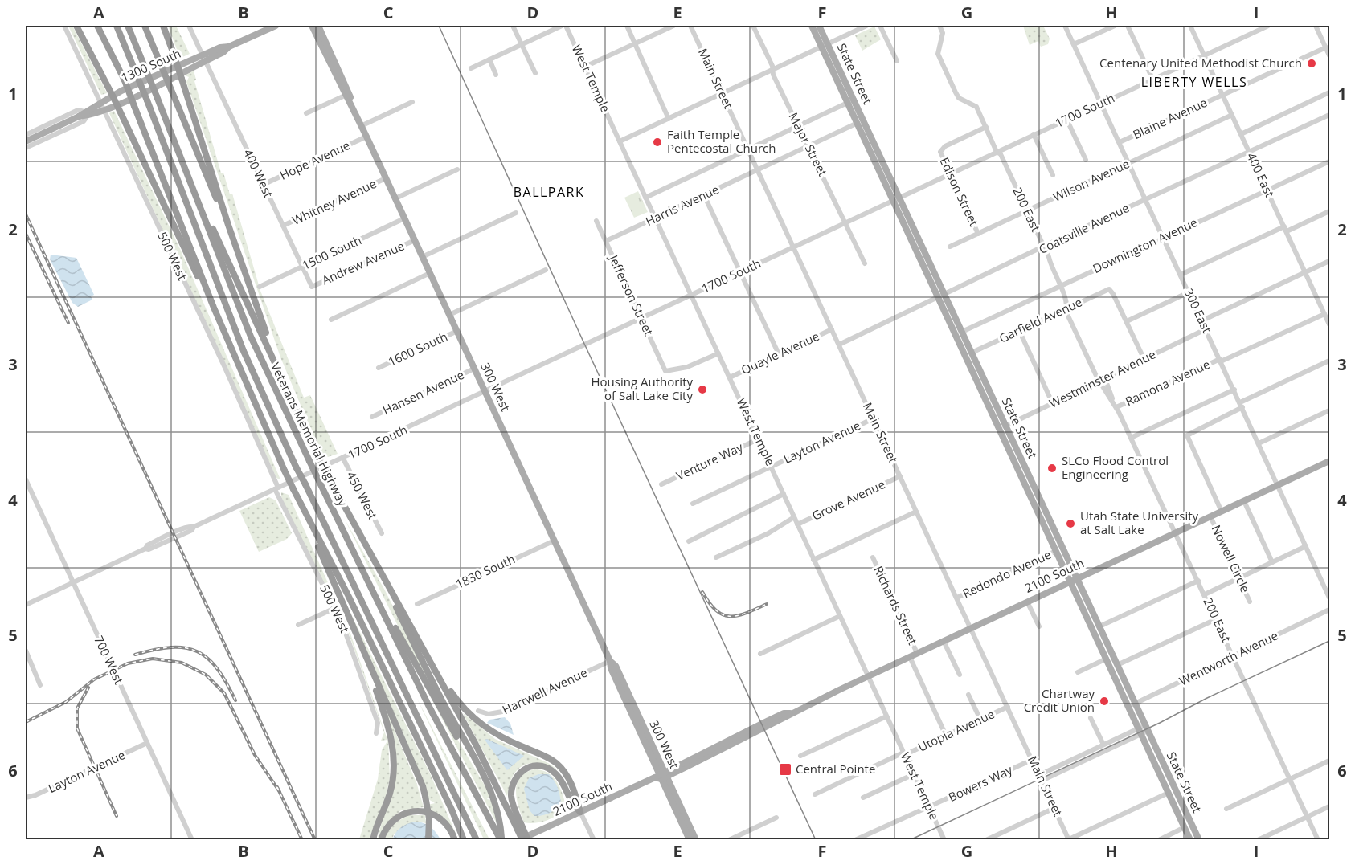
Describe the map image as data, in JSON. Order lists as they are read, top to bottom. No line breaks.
{"streets":{"highway":["Veterans Memorial Highway"],"main road":["1300 South","State Street","300 West","2100 South"],"street":["West Temple","Main Street","1700 South","Blaine Avenue","Major Street","Hope Avenue","400 West","400 East","Wilson Avenue","Edison Street","Whitney Avenue","Harris Avenue","200 East","Coatsville Avenue","Downington Avenue","1500 South","500 West","Andrew Avenue","Jefferson Street","300 East","Garfield Avenue","1600 South","Quayle Avenue","Westminster Avenue","Ramona Avenue","Hansen Avenue","Layton Avenue","Venture Way","450 West","Grove Avenue","Nowell Circle","1830 South","Redondo Avenue","Richards Street","Wentworth Avenue","700 West","Hartwell Avenue","Utopia Avenue","Bowers Way"]},"crossings":[["1300 South","400 West"],["1300 South","500 West"],["State Street","1700 South"],["State Street","Harris Avenue"],["State Street","Coatsville Avenue"],["State Street","Downington Avenue"],["State Street","Garfield Avenue"],["State Street","Westminster Avenue"],["State Street","Redondo Avenue"],["State Street","2100 South"],["State Street","Wentworth Avenue"],["West Temple","1700 South"],["West Temple","Harris Avenue"],["West Temple","Jefferson Street"],["West Temple","Quayle Avenue"],["West Temple","Layton Avenue"],["West Temple","Venture Way"],["West Temple","Grove Avenue"],["West Temple","2100 South"],["West Temple","Utopia Avenue"],["West Temple","Bowers Way"],["Main Street","1700 South"],["Main Street","Harris Avenue"],["Main Street","Coatsville Avenue"],["Main Street","Quayle Avenue"],["Main Street","Layton Avenue"],["Main Street","Grove Avenue"],["Main Street","Redondo Avenue"],["Main Street","2100 South"],["Main Street","Utopia Avenue"],["Main Street","Bowers Way"],["1700 South","Major Street"],["1700 South","400 East"],["1700 South","Edison Street"],["1700 South","200 East"],["1700 South","500 West"],["1700 South","Jefferson Street"],["1700 South","300 East"],["1700 South","300 West"],["1700 South","450 West"],["1700 South","700 West"],["Blaine Avenue","400 East"],["Blaine Avenue","300 East"],["Major Street","Harris Avenue"],["Hope Avenue","400 West"],["Hope Avenue","300 West"],["400 West","Whitney Avenue"],["400 West","1500 South"],["400 West","Andrew Avenue"],["400 East","Wilson Avenue"],["400 East","Coatsville Avenue"],["400 East","Downington Avenue"],["400 East","Ramona Avenue"],["Wilson Avenue","Edison Street"],["Wilson Avenue","200 East"],["Wilson Avenue","300 East"],["Edison Street","200 East"],["Whitney Avenue","300 West"],["Harris Avenue","Jefferson Street"],["200 East","Coatsville Avenue"],["200 East","Downington Avenue"],["200 East","Garfield Avenue"],["200 East","Westminster Avenue"],["200 East","Ramona Avenue"],["200 East","2100 South"],["200 East","Wentworth Avenue"],["Coatsville Avenue","300 East"],["Downington Avenue","300 East"],["1500 South","300 West"],["Andrew Avenue","300 West"],["300 East","Westminster Avenue"],["300 East","Ramona Avenue"],["300 East","2100 South"],["1600 South","300 West"],["300 West","Hansen Avenue"],["300 West","1830 South"],["300 West","2100 South"],["300 West","Hartwell Avenue"],["Layton Avenue","700 West"],["Nowell Circle","2100 South"],["2100 South","Richards Street"],["Richards Street","Utopia Avenue"]],"districts":["LIBERTY WELLS","BALLPARK"],"places":{"other":["Centenary United Methodist Church","Faith Temple Pentecostal Church","Housing Authority of Salt Lake City","SLCo Flood Control Engineering","Utah State University at Salt Lake","Chartway Credit Union"],"transit":["Central Pointe"]},"grid":{"columns":["A","B","C","D","E","F","G","H","I"],"rows":["1","2","3","4","5","6"]}}
